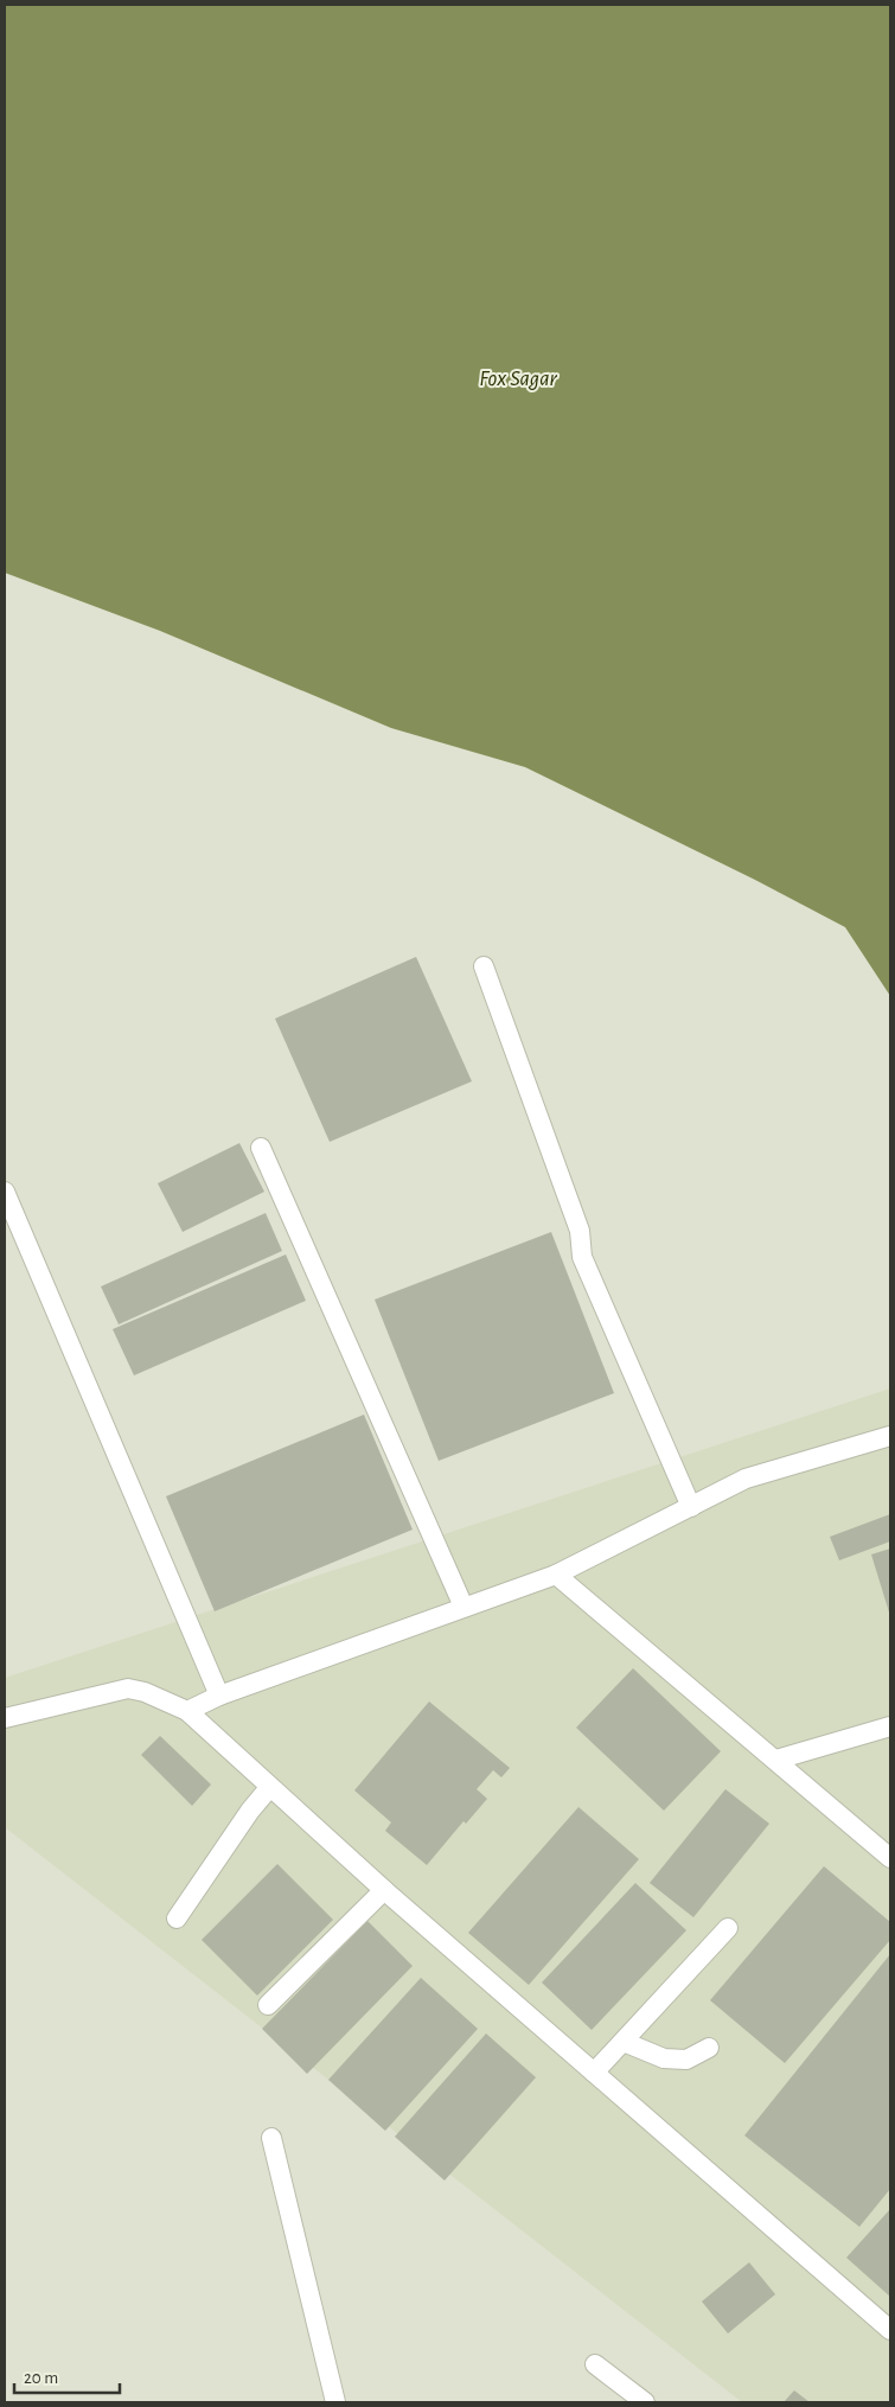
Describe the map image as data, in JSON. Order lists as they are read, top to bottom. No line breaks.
{"water":["Fox Sagar"],"scale_bar":"20 m"}
